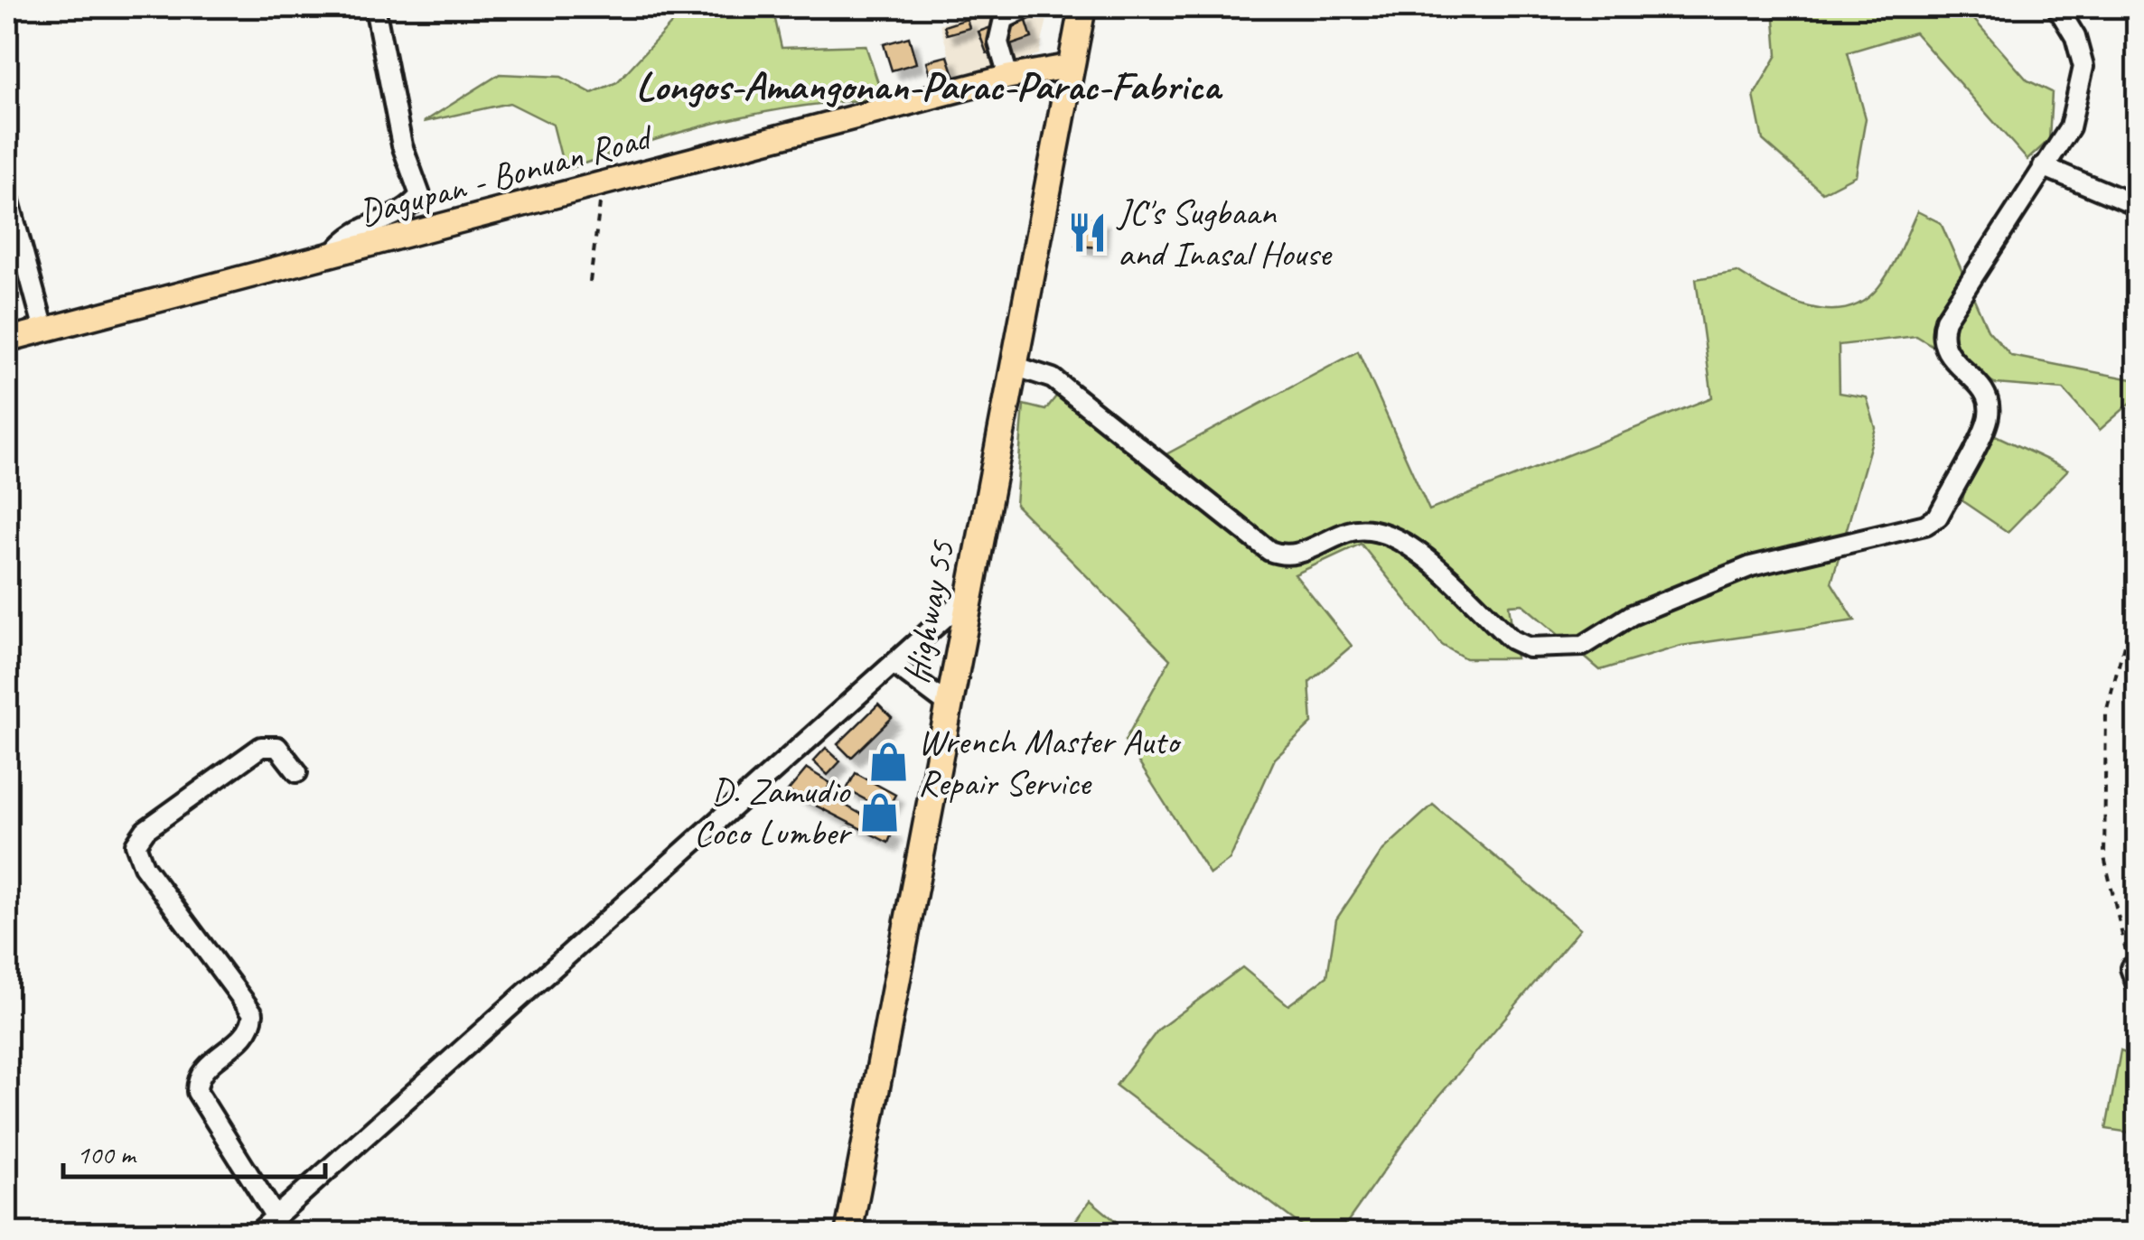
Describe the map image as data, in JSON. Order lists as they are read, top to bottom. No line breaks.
{"streets":{"highway":["Highway 55"],"main road":["Dagupan - Bonuan Road"]},"crossings":[["Dagupan - Bonuan Road","Highway 55"]],"districts":["Longos-Amangonan-Parac‑Parac-Fabrica"],"places":{"restaurant":["JC's Sugbaan and Inasal House"],"shop":["Wrench Master Auto Repair Service","D. Zamudio Coco Lumber"]},"scale_bar":"100 m"}
